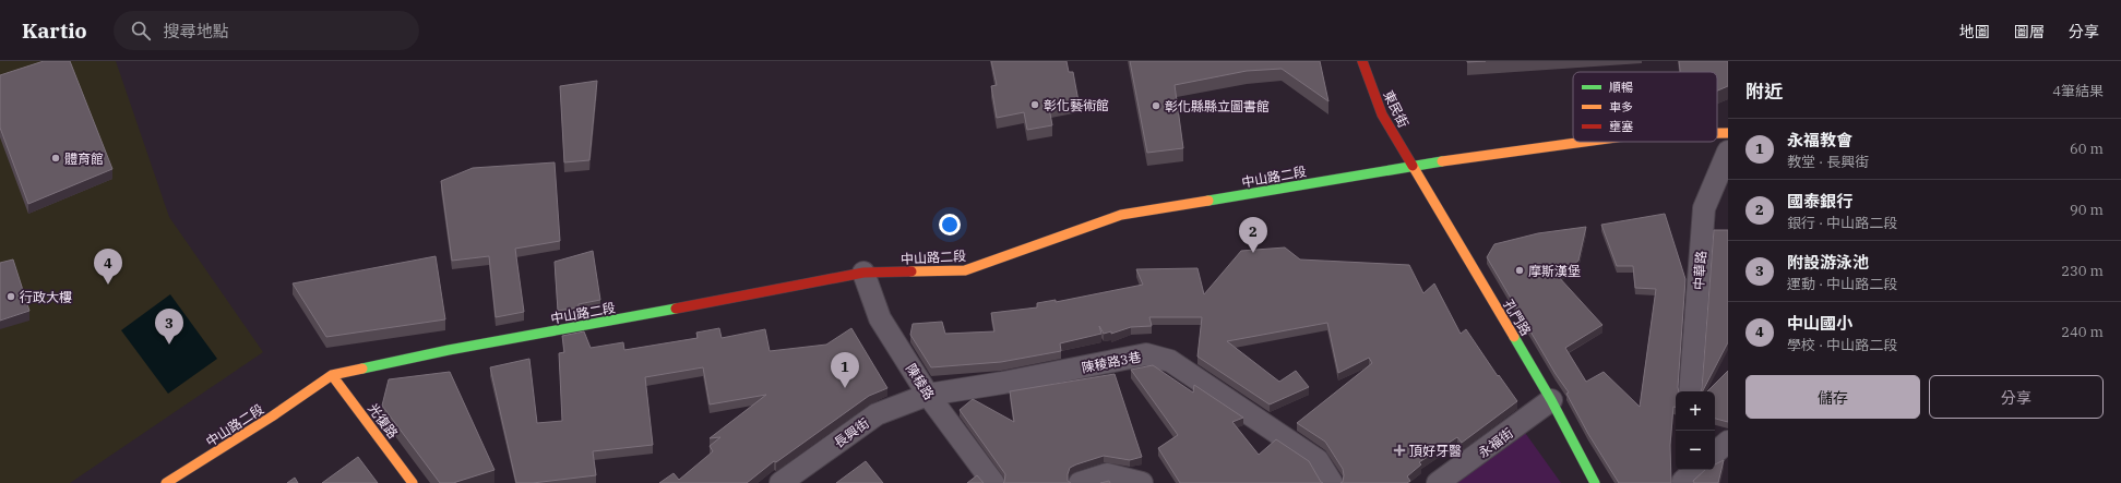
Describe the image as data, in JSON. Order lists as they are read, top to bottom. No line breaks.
{"streets":{"main road":["東民街","中山路二段","孔門路","光復路"],"street":["中華路","陳稜路3巷","陳稜路","長興街","永福街"]},"crossings":[["東民街","中山路二段"],["東民街","孔門路"],["中山路二段","孔門路"],["中山路二段","陳稜路"],["中山路二段","光復路"],["孔門路","永福街"],["陳稜路3巷","陳稜路"],["陳稜路3巷","長興街"],["陳稜路","長興街"]],"places":{"other":["彰化藝術館","彰化縣縣立圖書館","體育館","摩斯漢堡","行政大樓"],"health":["頂好牙醫"]},"legend":["順暢","車多","壅塞"],"page":{"header":"Kartio","search":"搜尋地點","nav":["地圖","圖層","分享"],"heading":["附近","4筆結果"],"list":[{"mark":"1","name":"永福教會","note":"教堂 · 長興街","value":"60 m"},{"mark":"2","name":"國泰銀行","note":"銀行 · 中山路二段","value":"90 m"},{"mark":"3","name":"附設游泳池","note":"運動 · 中山路二段","value":"230 m"},{"mark":"4","name":"中山國小","note":"學校 · 中山路二段","value":"240 m"}],"pins":["2","4","3","1"],"buttons":["儲存","分享"],"map_buttons":["+","−"]}}
